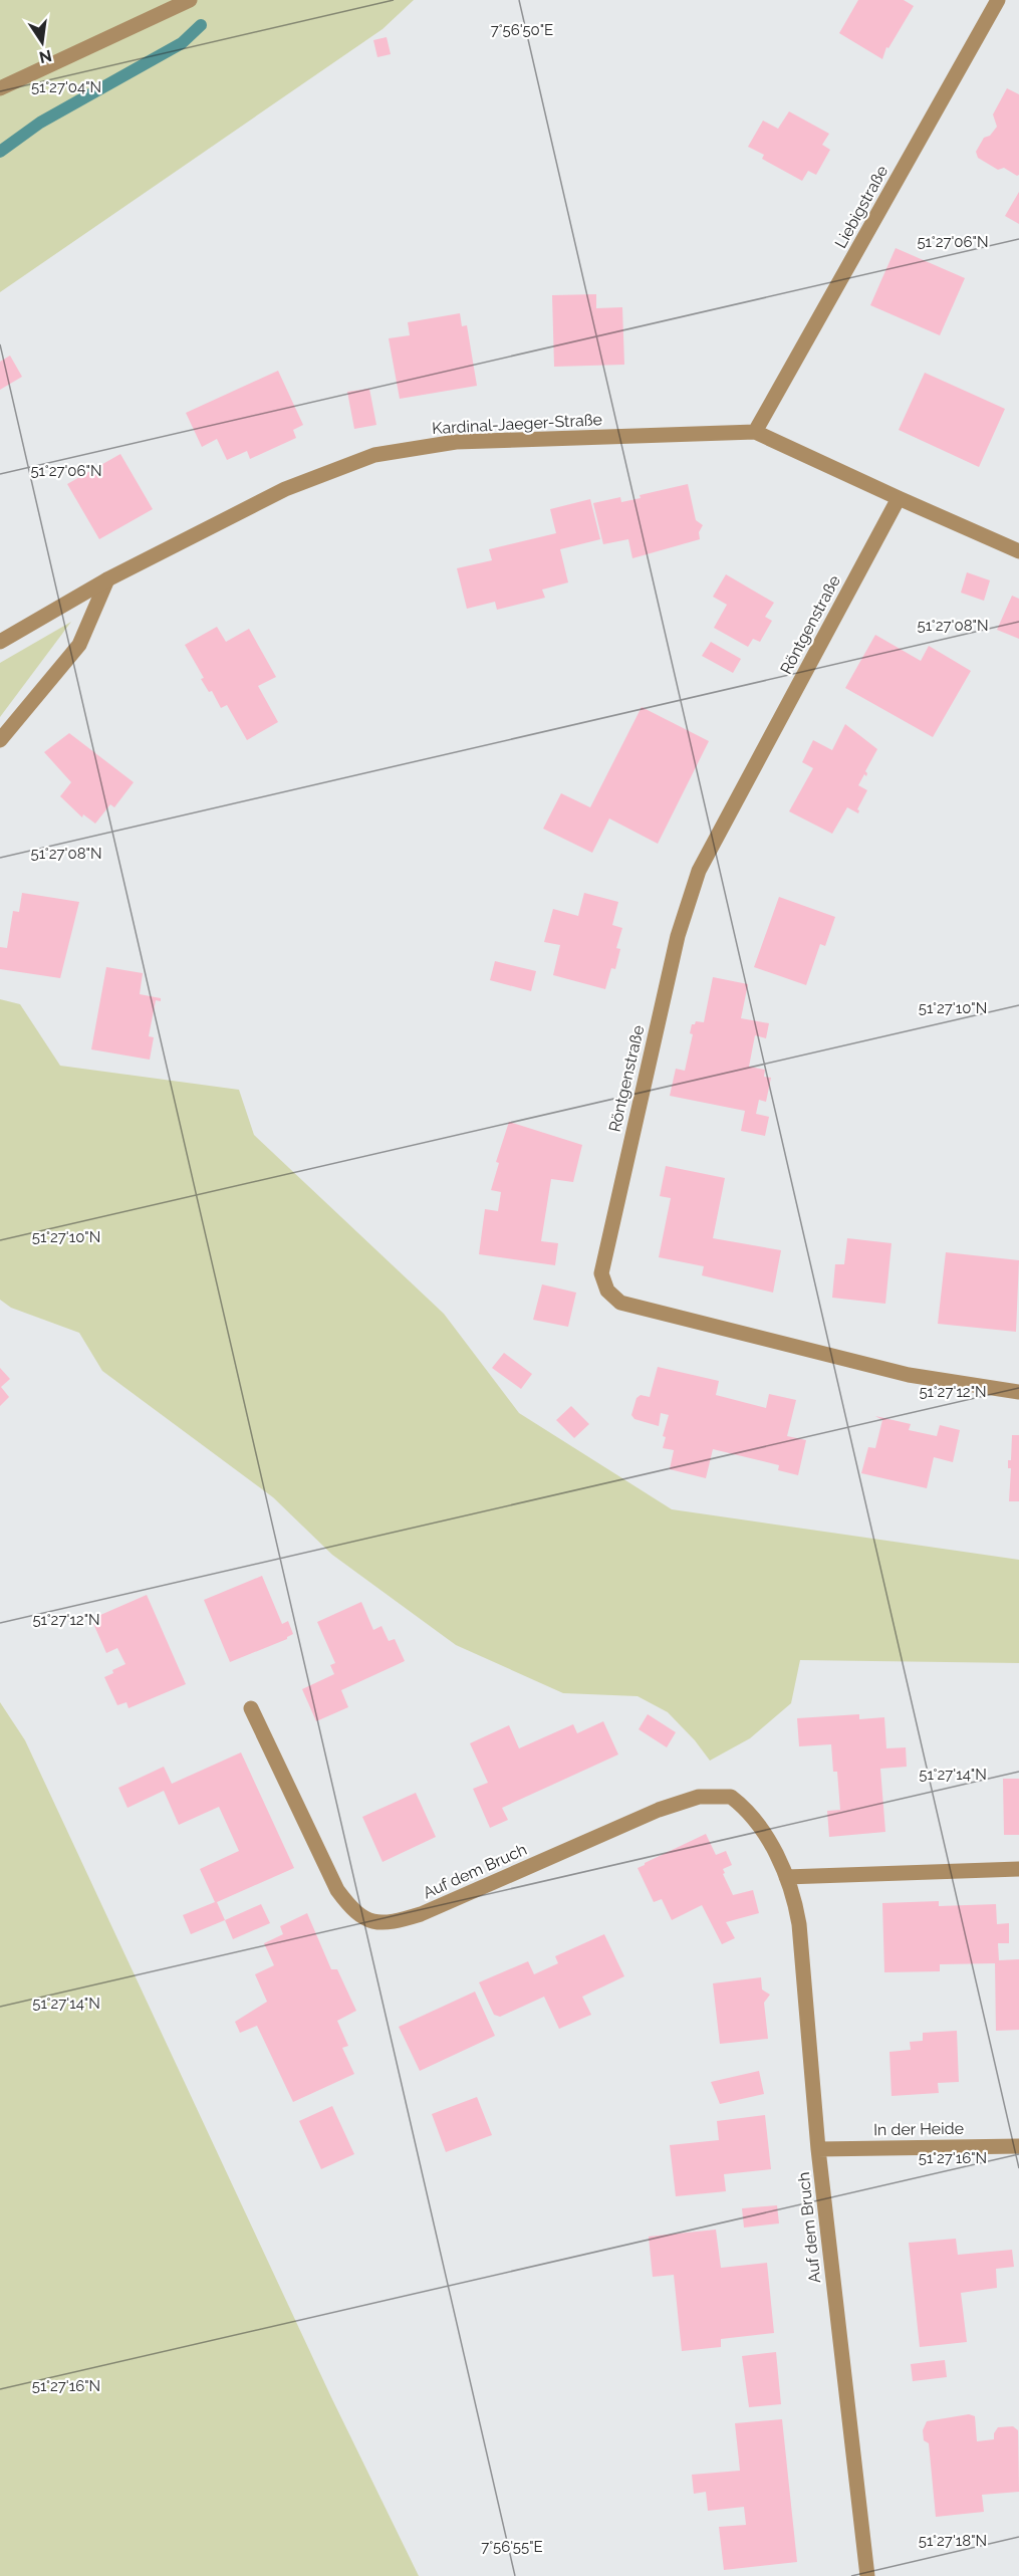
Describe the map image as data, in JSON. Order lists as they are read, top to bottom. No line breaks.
{"streets":{"street":["Liebigstraße","Kardinal-Jaeger-Straße","Röntgenstraße","Auf dem Bruch","In der Heide"]},"crossings":[["Liebigstraße","Kardinal-Jaeger-Straße"],["Kardinal-Jaeger-Straße","Röntgenstraße"],["Auf dem Bruch","In der Heide"]],"north":"bottom","coordinates":["7°56'50\"E","51°27'04\"N","51°27'06\"N","51°27'08\"N","51°27'10\"N","51°27'12\"N","51°27'14\"N","51°27'16\"N","51°27'18\"N","7°56'55\"E"]}
